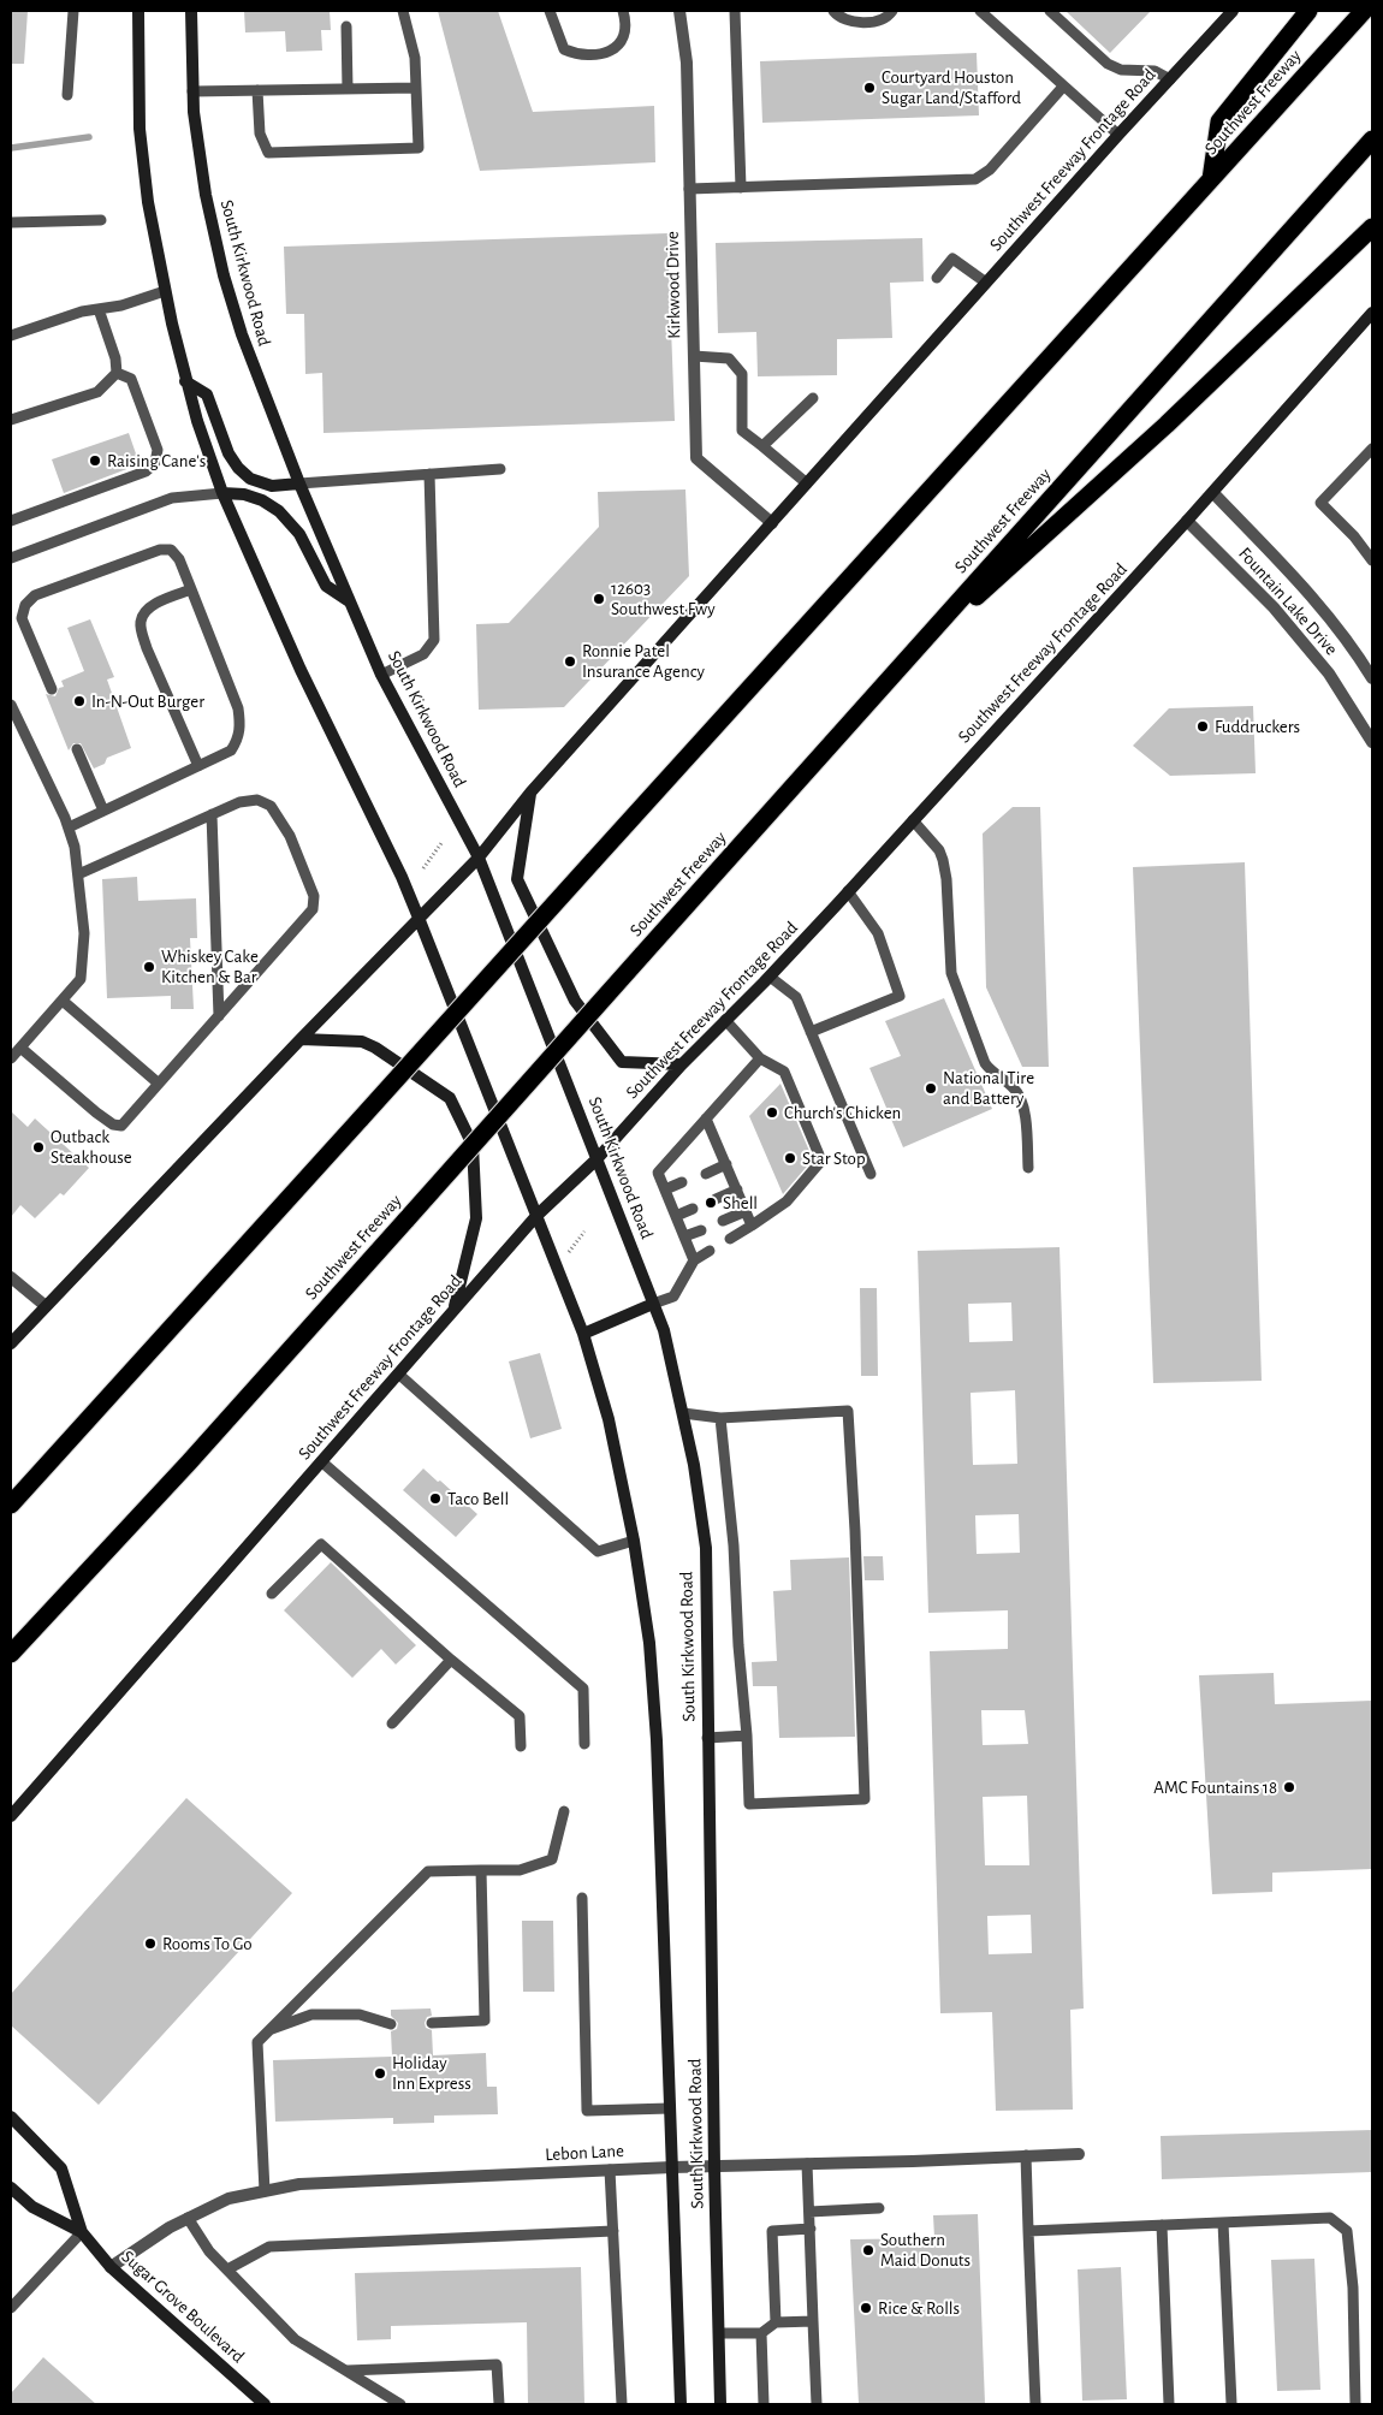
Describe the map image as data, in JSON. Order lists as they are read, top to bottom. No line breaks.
{"streets":{"highway":["Southwest Freeway"],"main road":["Southwest Freeway Frontage Road","South Kirkwood Road","Sugar Grove Boulevard"],"street":["Kirkwood Drive","Fountain Lake Drive","Lebon Lane"]},"crossings":[["Southwest Freeway Frontage Road","South Kirkwood Road"],["Southwest Freeway Frontage Road","Kirkwood Drive"],["Southwest Freeway Frontage Road","Fountain Lake Drive"],["South Kirkwood Road","Lebon Lane"],["Lebon Lane","Sugar Grove Boulevard"]],"places":["Courtyard Houston Sugar Land/Stafford","Raising Cane's","12603 Southwest Fwy","Ronnie Patel Insurance Agency","In-N-Out Burger","Fuddruckers","Whiskey Cake Kitchen & Bar","National Tire and Battery","Church's Chicken","Outback Steakhouse","Star Stop","Shell","Taco Bell","AMC Fountains 18","Rooms To Go","Holiday Inn Express","Southern Maid Donuts","Rice & Rolls"]}
